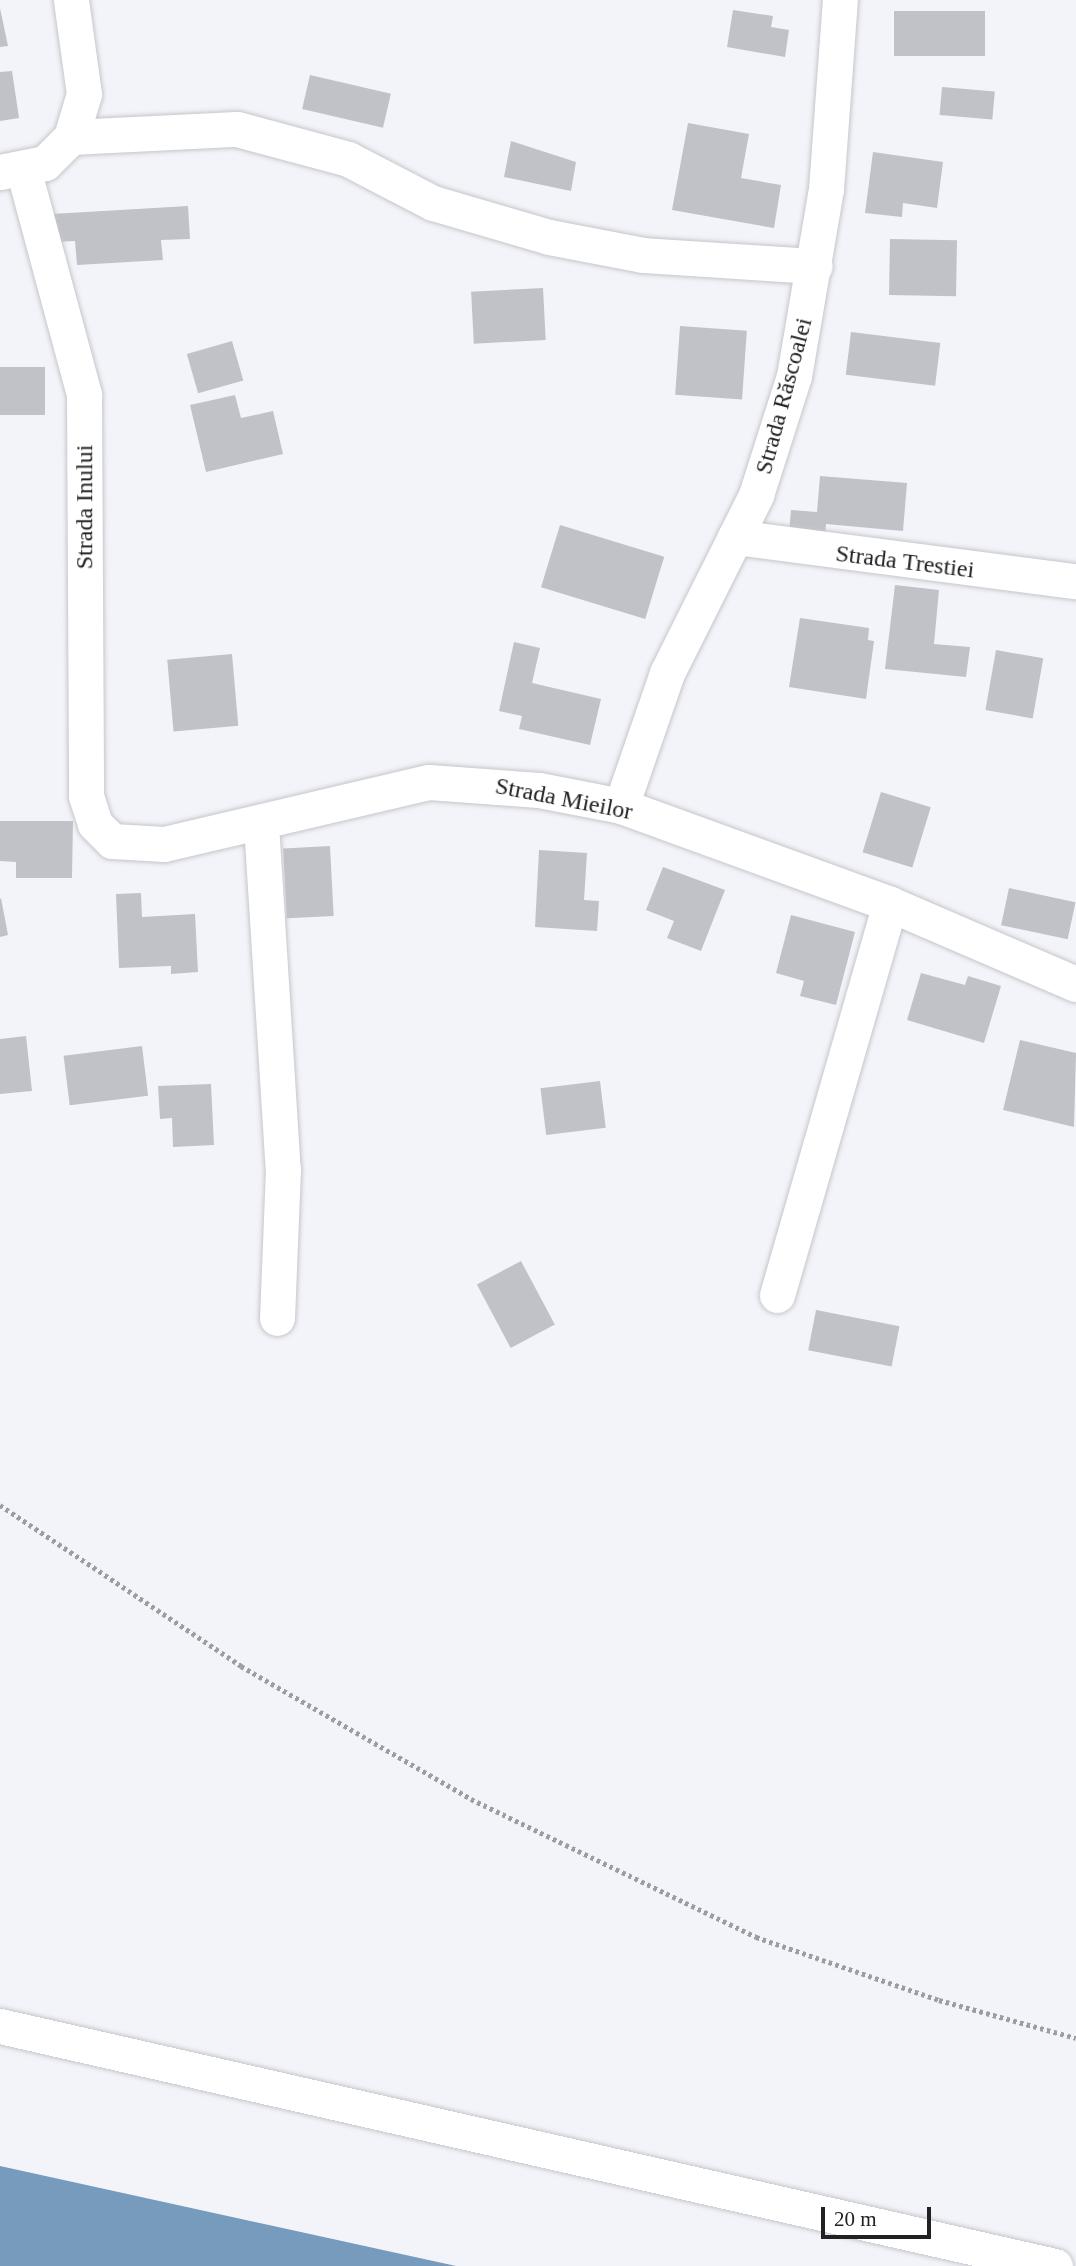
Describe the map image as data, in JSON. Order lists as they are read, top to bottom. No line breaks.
{"streets":{"street":["Strada Răscoalei","Strada Inului","Strada Trestiei","Strada Mieilor"]},"crossings":[["Strada Răscoalei","Strada Trestiei"],["Strada Răscoalei","Strada Mieilor"],["Strada Inului","Strada Mieilor"]],"scale_bar":"20 m"}
